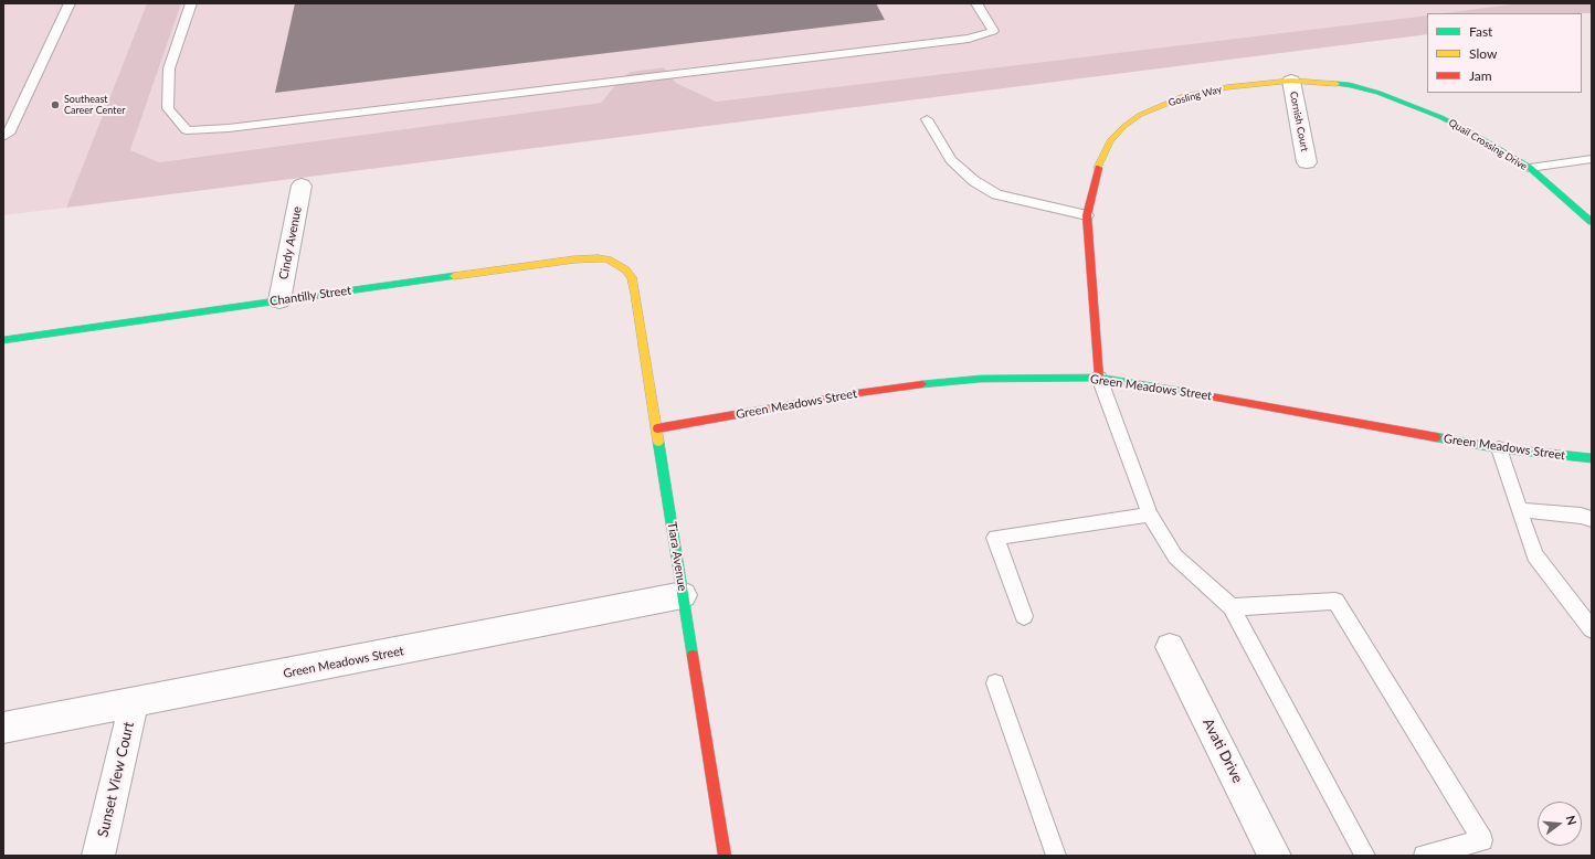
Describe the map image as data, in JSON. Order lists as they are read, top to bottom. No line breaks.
{"streets":{"street":["Gosling Way","Cornish Court","Quail Crossing Drive","Cindy Avenue","Chantilly Street","Green Meadows Street","Tiara Avenue","Avati Drive","Sunset View Court"]},"crossings":[["Gosling Way","Cornish Court"],["Gosling Way","Quail Crossing Drive"],["Gosling Way","Green Meadows Street"],["Cornish Court","Quail Crossing Drive"],["Cindy Avenue","Chantilly Street"],["Chantilly Street","Tiara Avenue"],["Green Meadows Street","Tiara Avenue"],["Green Meadows Street","Sunset View Court"]],"places":["Southeast Career Center"],"legend":["Fast","Slow","Jam"],"north":"right"}
